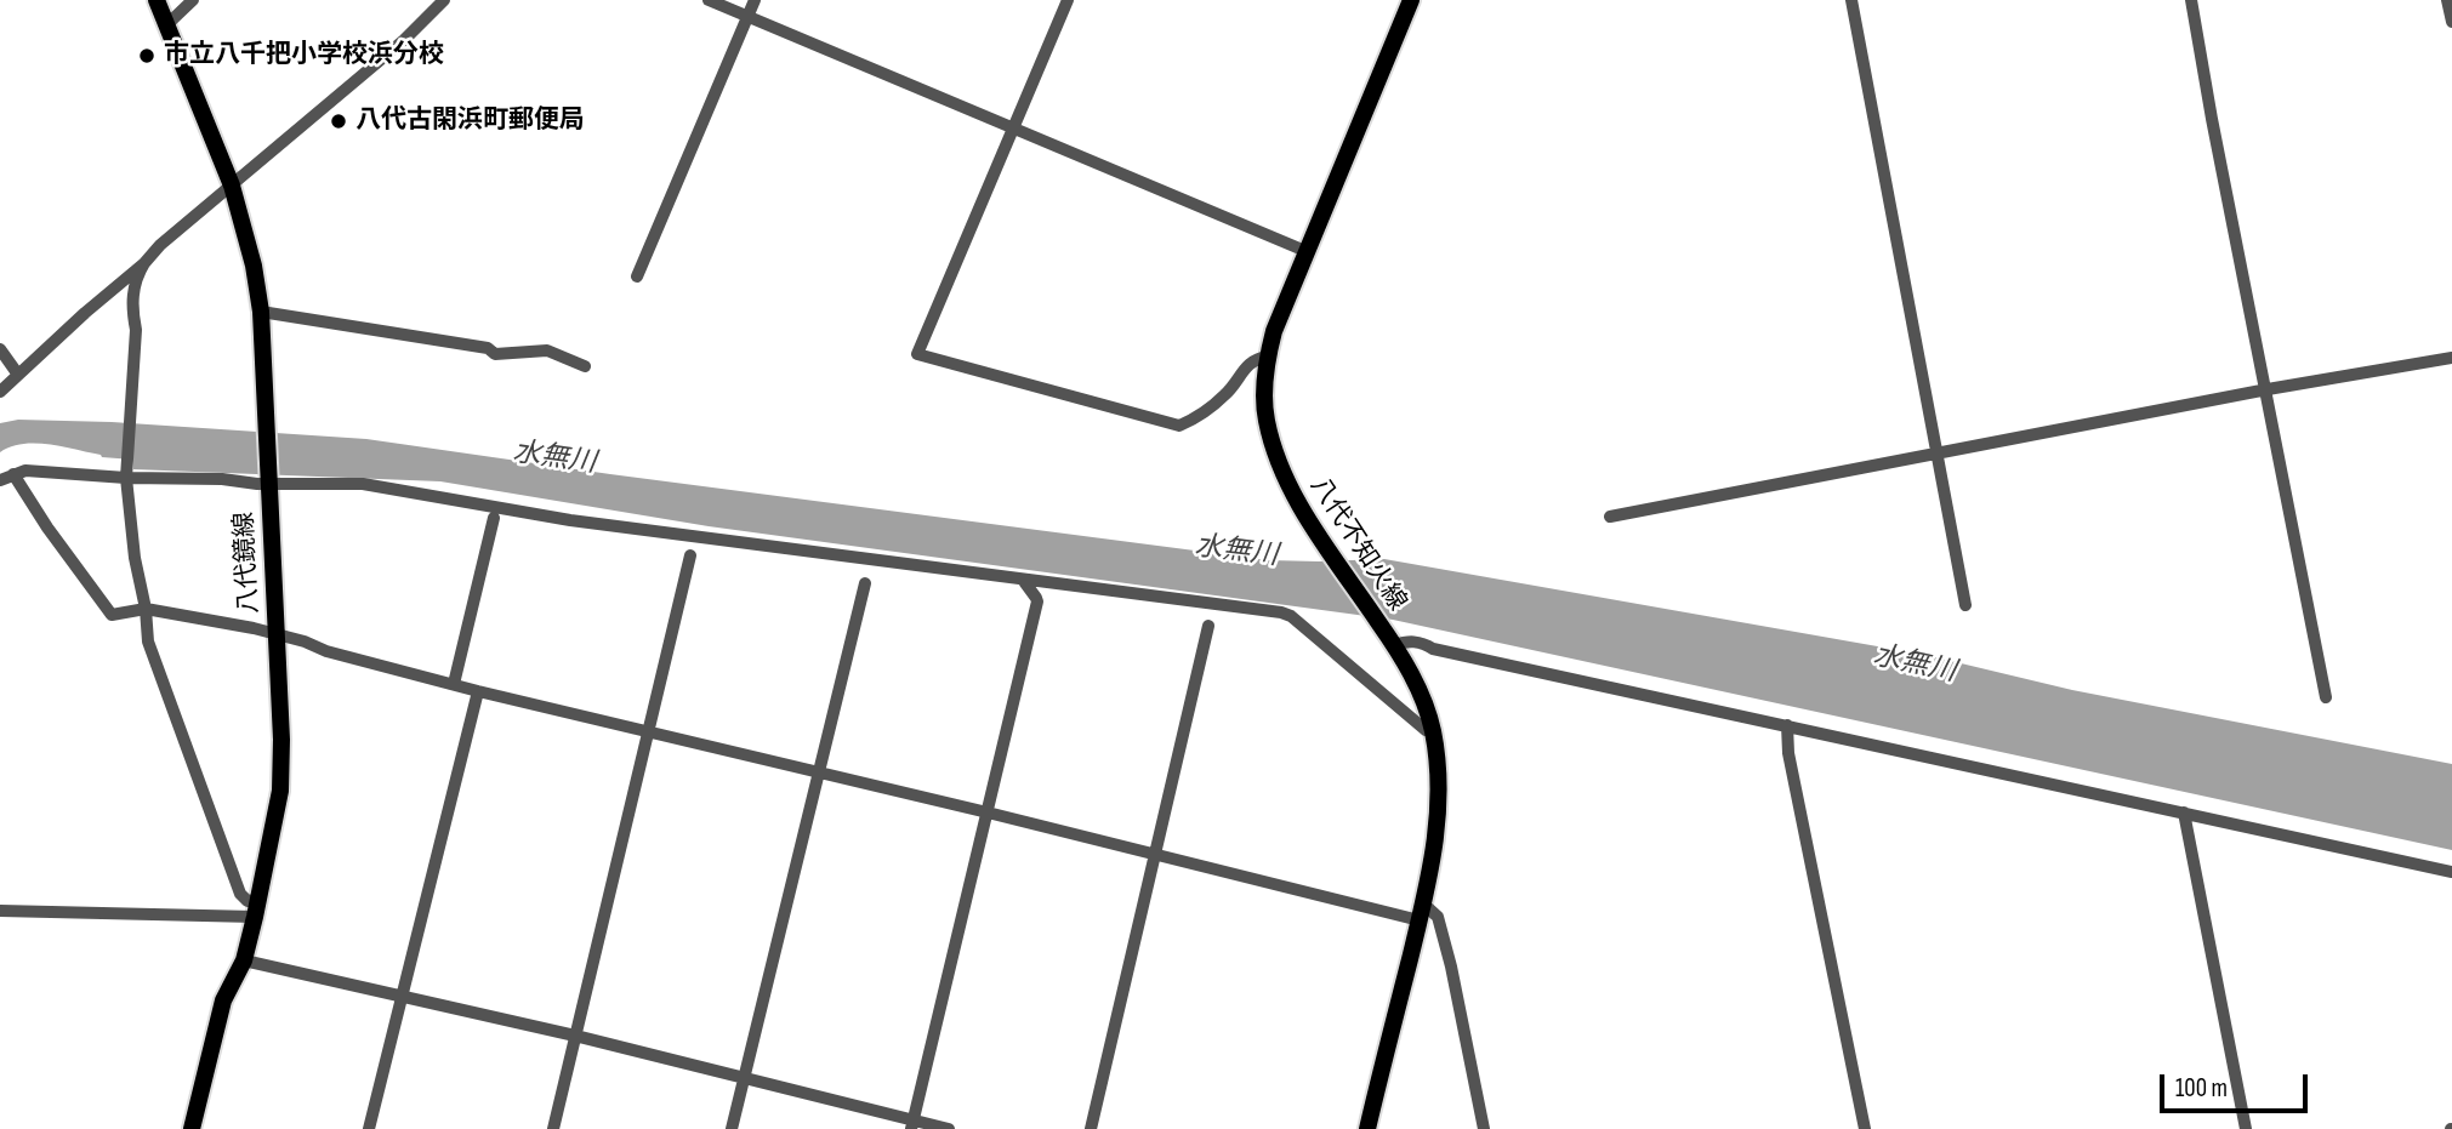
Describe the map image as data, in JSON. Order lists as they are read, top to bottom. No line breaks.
{"streets":{"main road":["八代不知火線","八代鏡線"]},"water":["水無川"],"places":["市立八千把小学校浜分校","八代古閑浜町郵便局"],"scale_bar":"100 m"}
